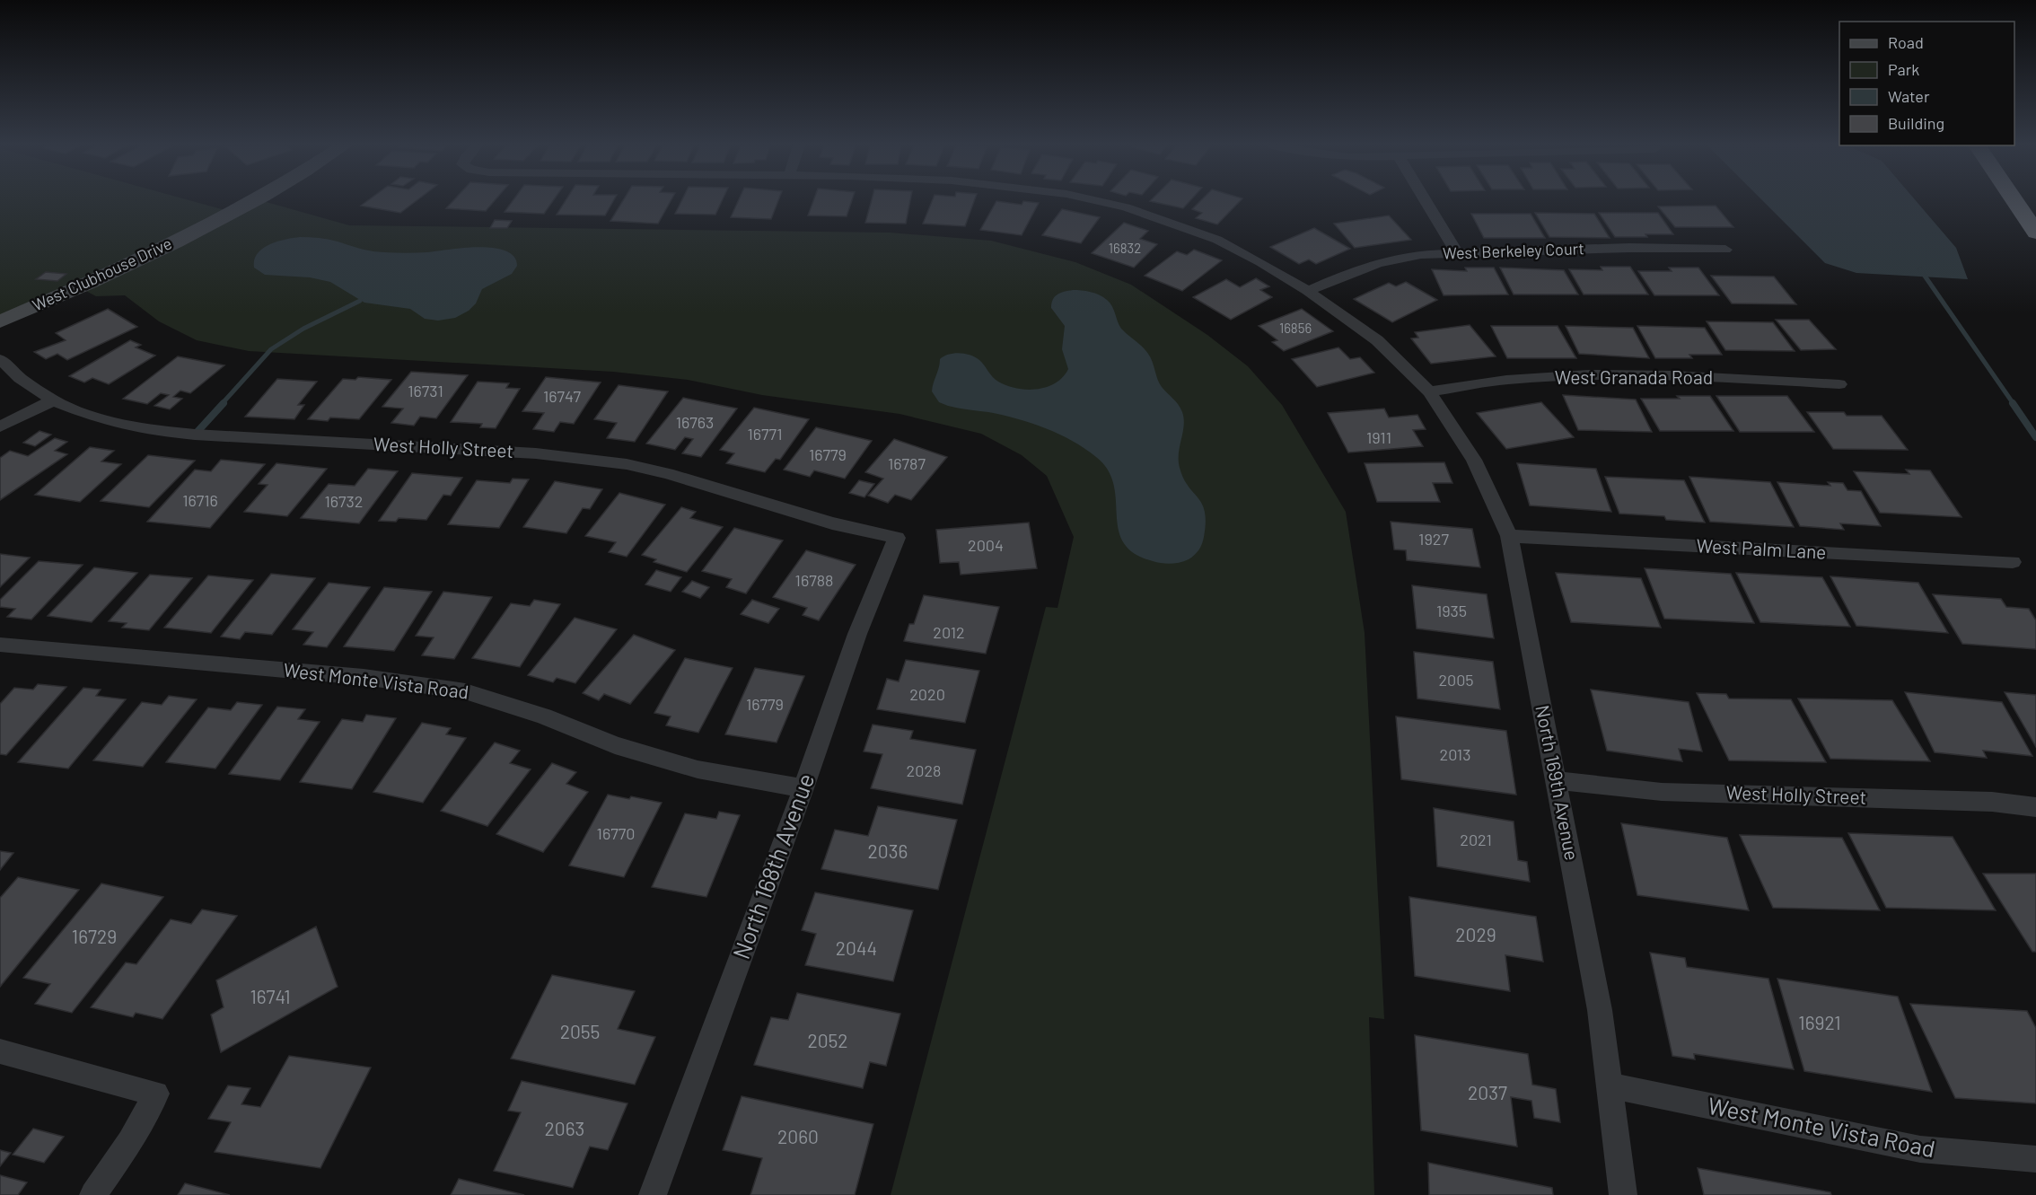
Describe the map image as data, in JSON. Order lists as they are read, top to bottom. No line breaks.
{"streets":{"street":["West Berkeley Court","West Clubhouse Drive","West Granada Road","West Holly Street","West Palm Lane","West Monte Vista Road","North 169th Avenue","North 168th Avenue"]},"crossings":[["West Berkeley Court","North 169th Avenue"],["West Granada Road","North 169th Avenue"],["West Holly Street","North 169th Avenue"],["West Holly Street","North 168th Avenue"],["West Palm Lane","North 169th Avenue"],["West Monte Vista Road","North 169th Avenue"],["West Monte Vista Road","North 168th Avenue"]],"house_numbers":["16832","16856","16731","16747","16763","16771","1911","16779","16787","16716","16732","1927","2004","16788","1935","2012","2005","2020","16779","2013","2028","16770","2021","2036","2029","16729","2044","16741","16921","2055","2052","2037","2063","2060"],"legend":["Road","Park","Water","Building"]}
